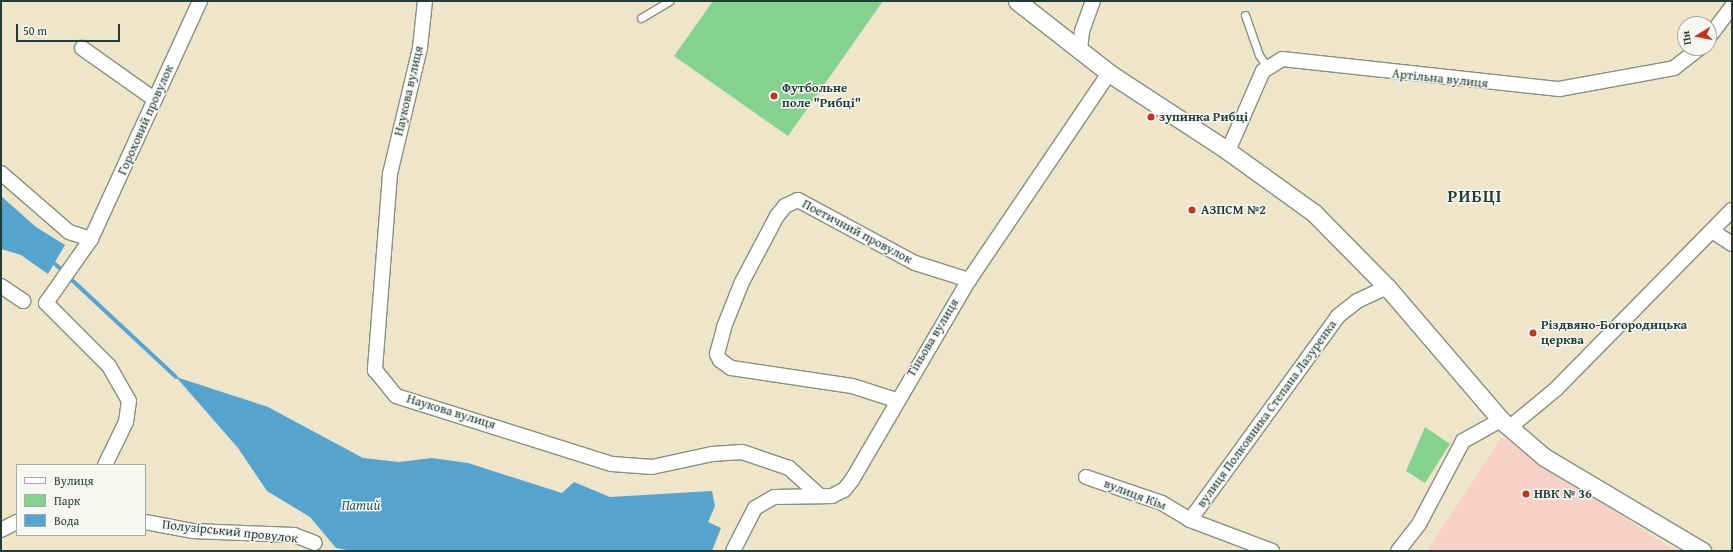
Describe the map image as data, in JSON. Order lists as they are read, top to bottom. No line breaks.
{"streets":{"street":["Артільна вулиця","Наукова вулиця","Гороховий провулок","Поетичний провулок","Тіньова вулиця","вулиця Полковника Степана Лазуренка","вулиця Кім","Полузірський провулок"]},"crossings":[["Наукова вулиця","Тіньова вулиця"],["Поетичний провулок","Тіньова вулиця"],["вулиця Полковника Степана Лазуренка","вулиця Кім"]],"districts":["РИБЦІ"],"water":["Патий"],"places":["Футбольне поле \"Рибці\"","зупинка Рибці","АЗПСМ №2","Різдвяно-Богородицька церква","НВК № 36"],"legend":["Вулиця","Парк","Вода"],"scale_bar":"50 m","north":"left"}
